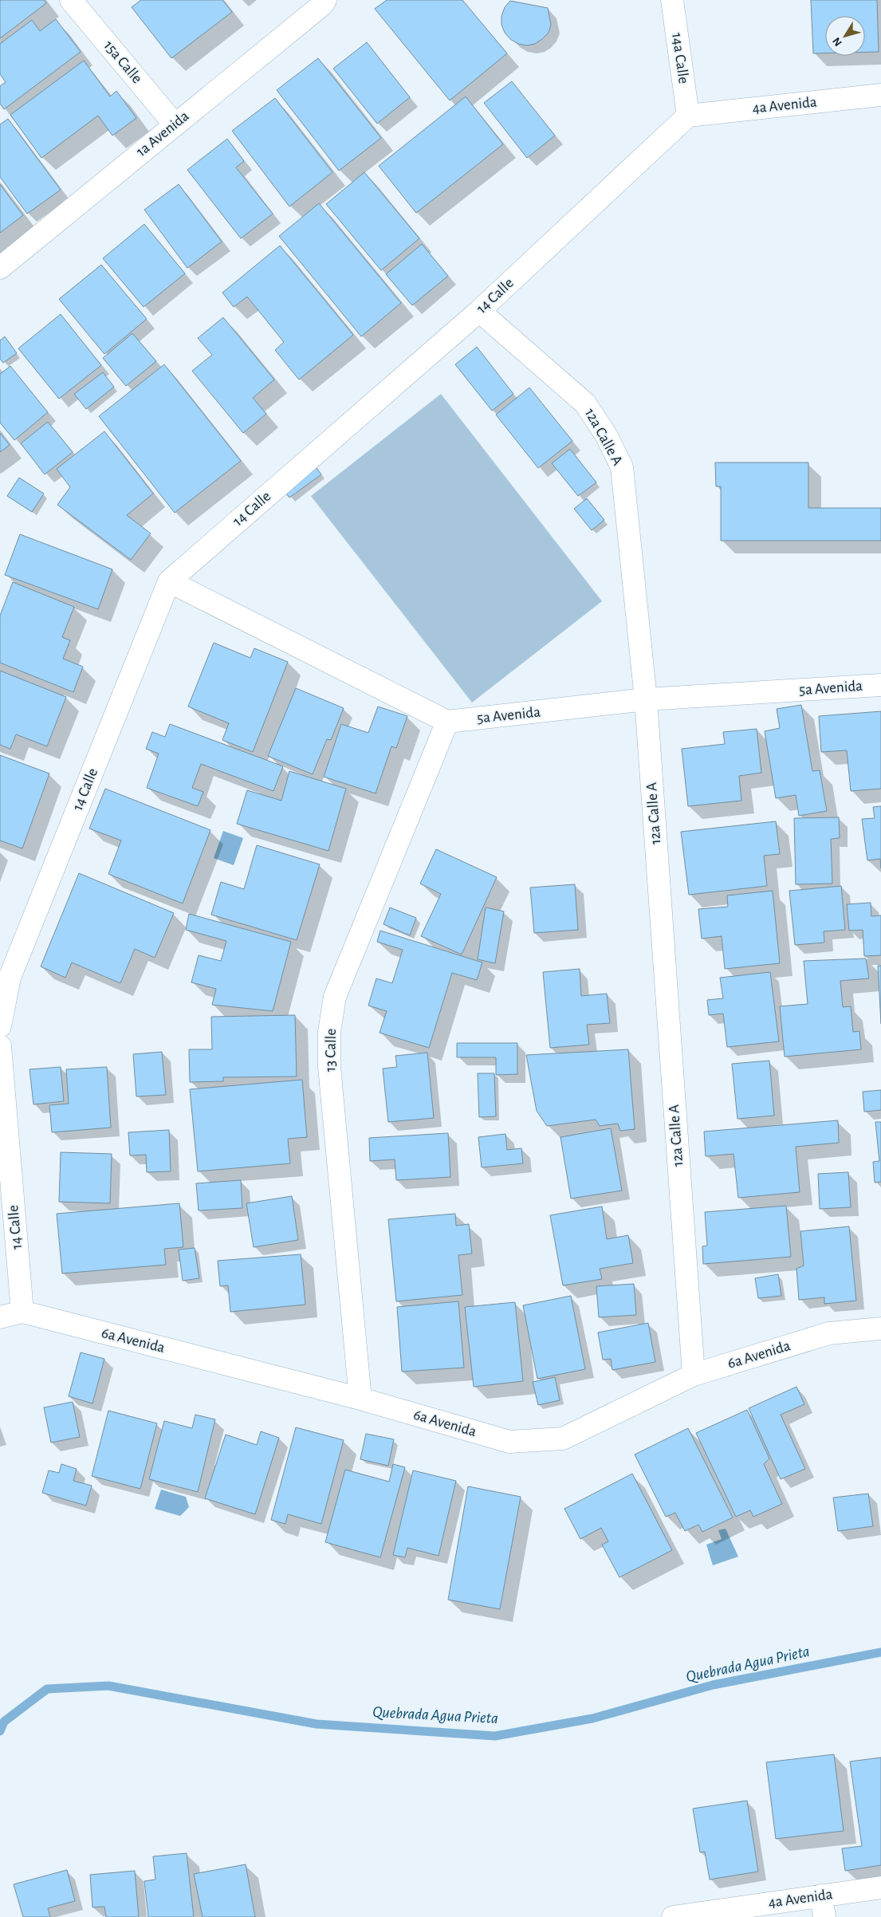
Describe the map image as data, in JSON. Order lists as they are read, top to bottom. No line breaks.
{"streets":{"street":["14a Calle","15a Calle","4a Avenida","1a Avenida","14 Calle","12a Calle A","5a Avenida","13 Calle","6a Avenida"]},"crossings":[["14a Calle","4a Avenida"],["14a Calle","14 Calle"],["15a Calle","1a Avenida"],["4a Avenida","14 Calle"],["14 Calle","12a Calle A"],["14 Calle","6a Avenida"],["12a Calle A","5a Avenida"],["12a Calle A","6a Avenida"],["5a Avenida","13 Calle"],["13 Calle","6a Avenida"]],"water":["Quebrada Agua Prieta"],"north":"bottom left"}
